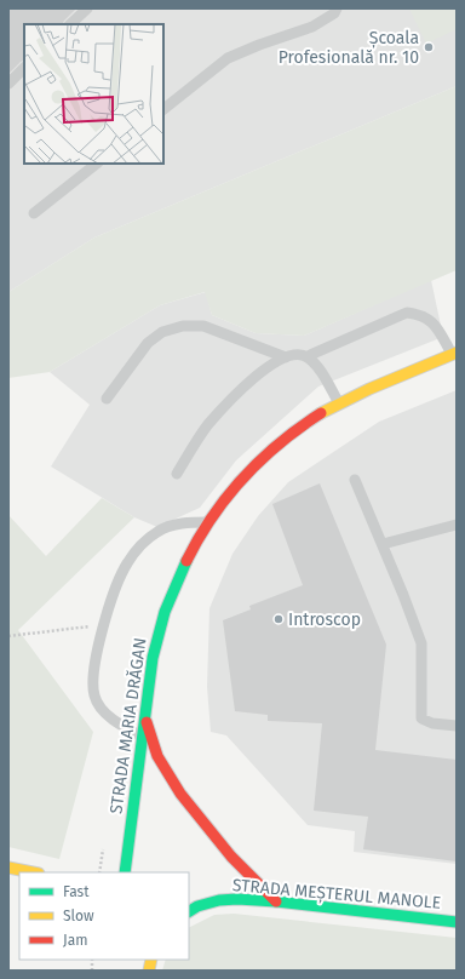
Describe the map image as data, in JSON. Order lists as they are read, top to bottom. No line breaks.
{"streets":{"main road":["STRADA MARIA DRĂGAN","STRADA MEȘTERUL MANOLE"]},"places":["Școala Profesională nr. 10","Introscop"],"legend":["Fast","Slow","Jam"]}
